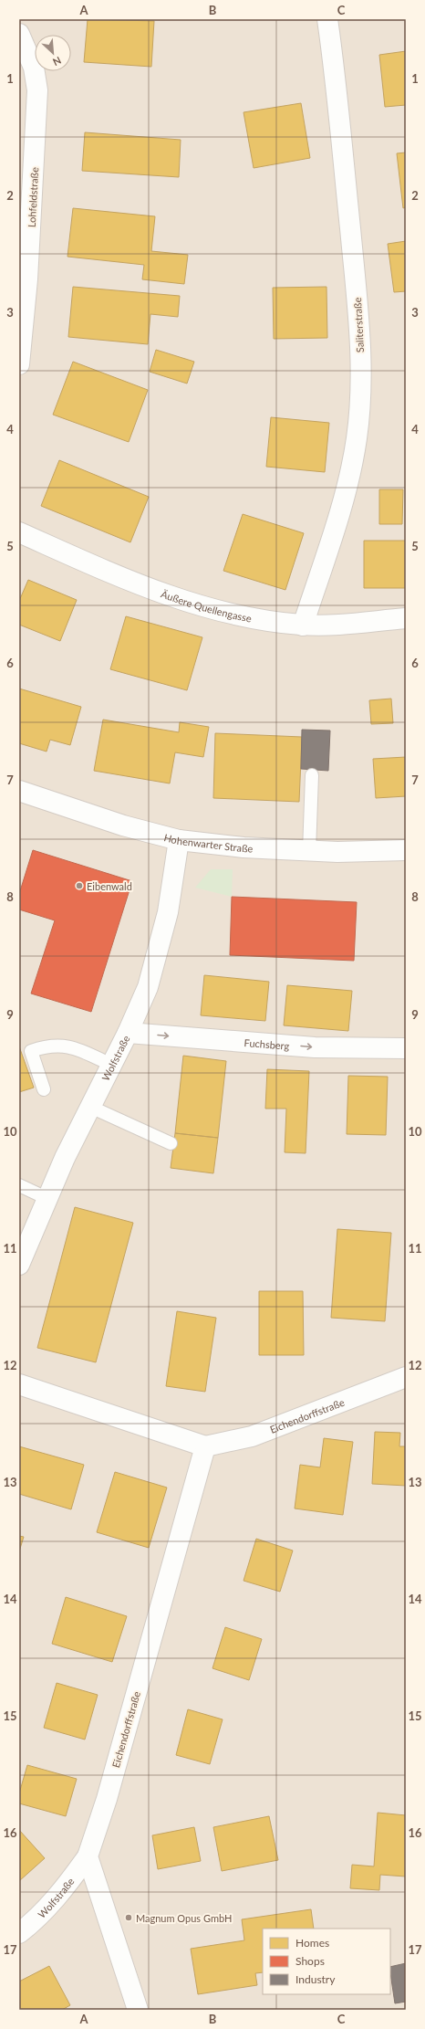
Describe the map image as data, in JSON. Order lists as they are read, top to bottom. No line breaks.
{"streets":{"street":["Lohfeldstraße","Saliterstraße","Äußere Quellengasse","Hohenwarter Straße","Fuchsberg","Wolfstraße","Eichendorffstraße"]},"crossings":[["Saliterstraße","Äußere Quellengasse"],["Hohenwarter Straße","Wolfstraße"],["Fuchsberg","Wolfstraße"],["Wolfstraße","Eichendorffstraße"]],"one_way":["Fuchsberg"],"places":["Eibenwald","Magnum Opus GmbH"],"legend":["Homes","Shops","Industry"],"north":"bottom right","grid":{"columns":["A","B","C"],"rows":["1","2","3","4","5","6","7","8","9","10","11","12","13","14","15","16","17"]}}
